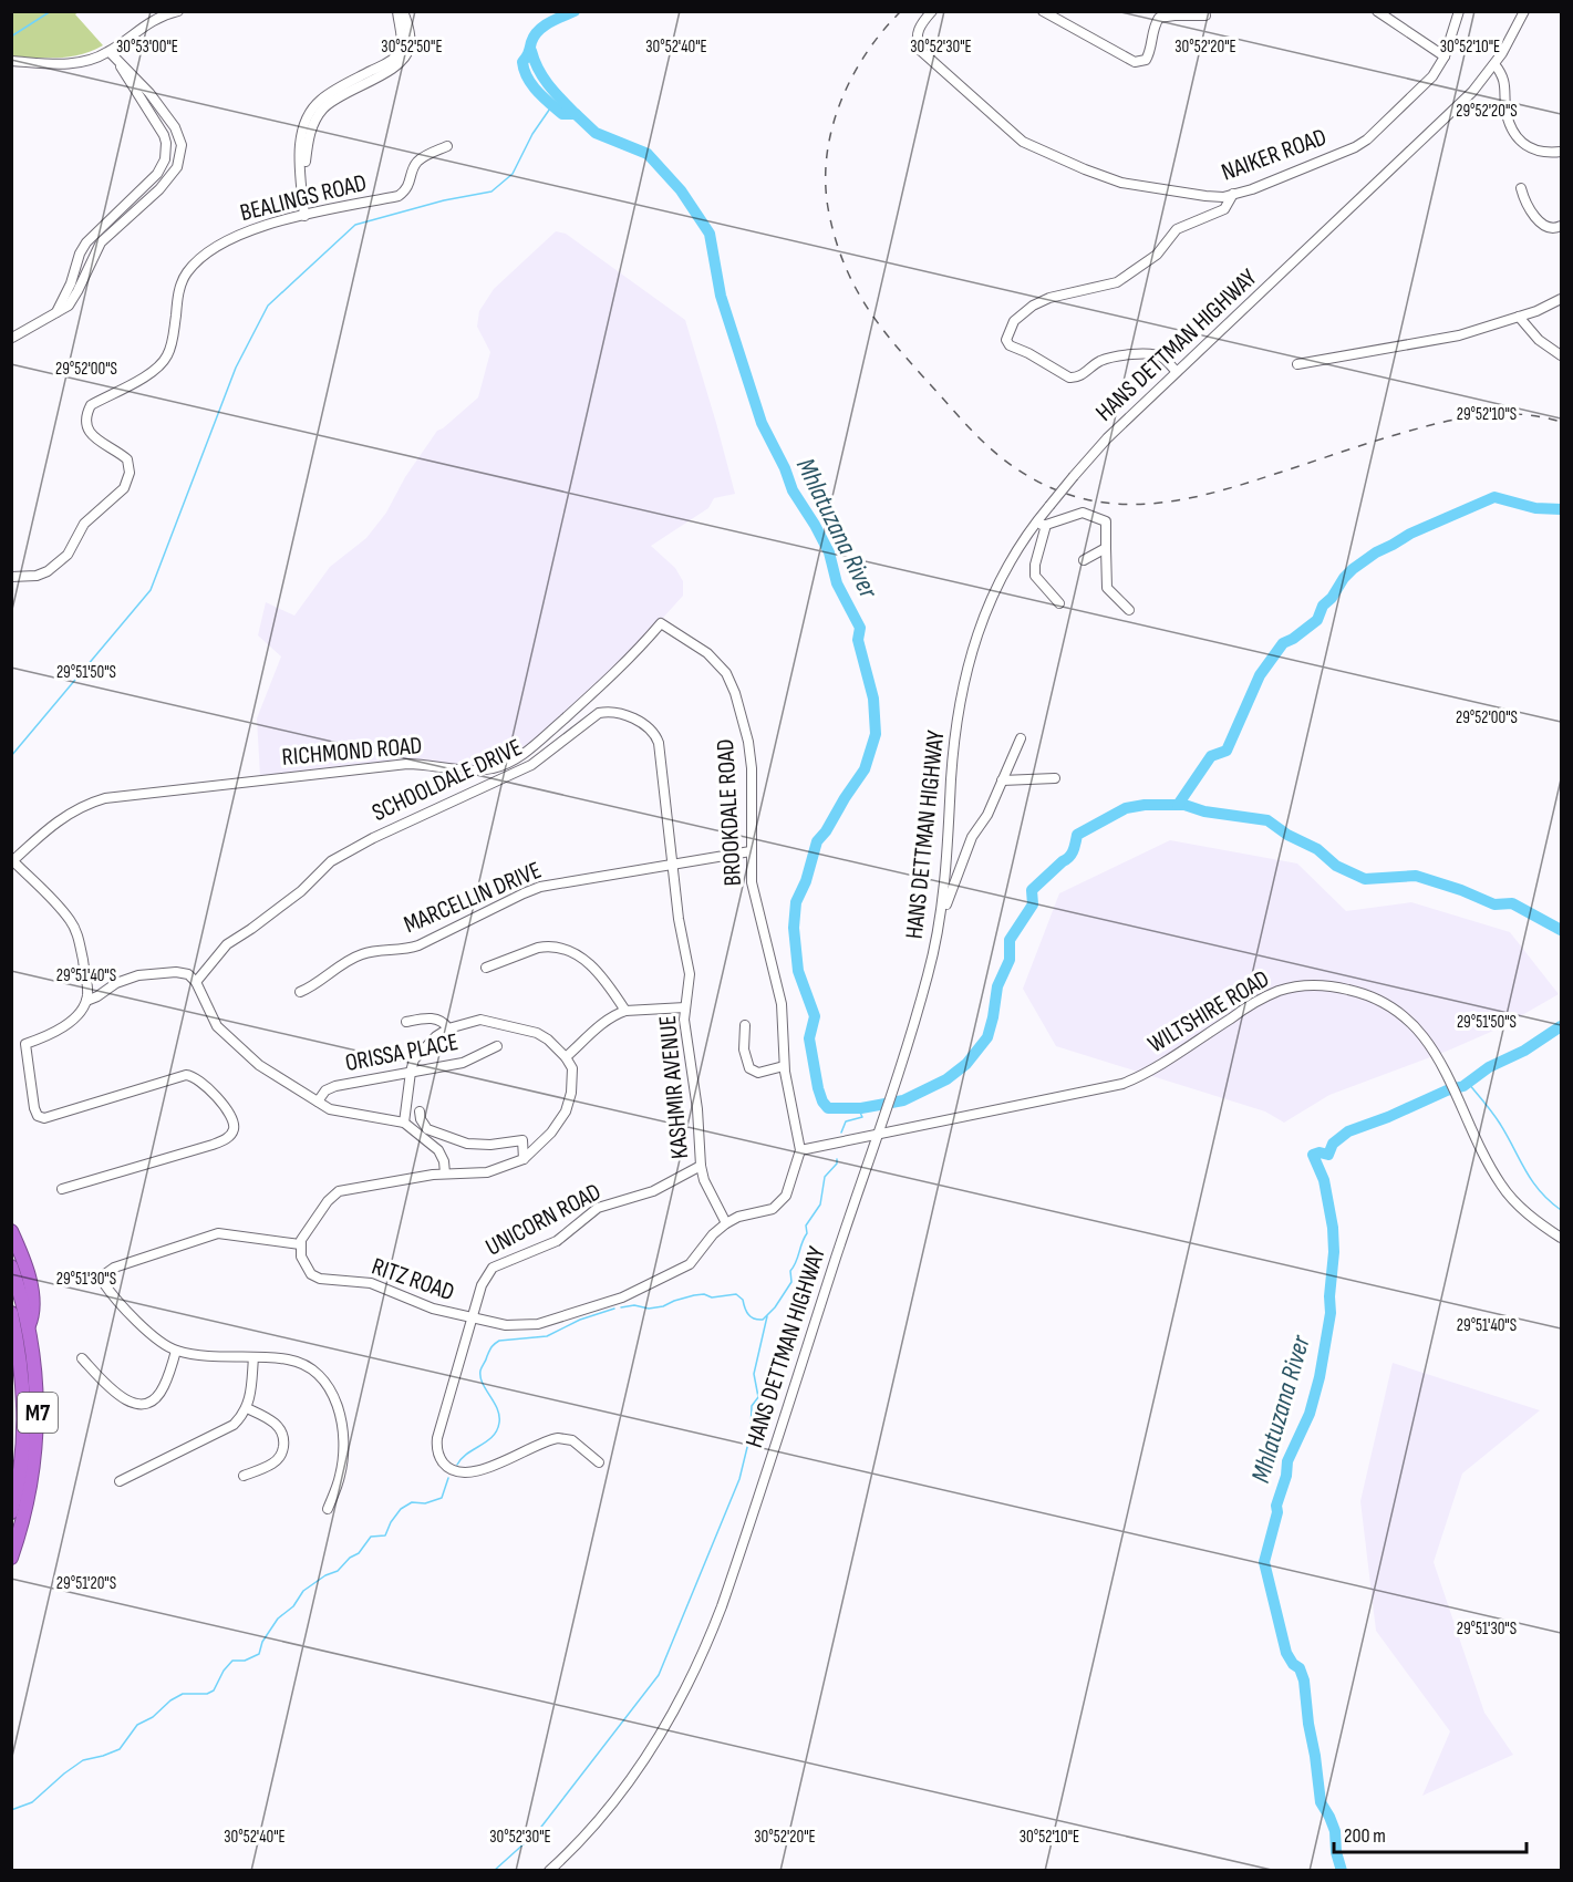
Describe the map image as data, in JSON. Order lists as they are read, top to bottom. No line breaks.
{"streets":{"highway":["M7"],"street":["NAIKER ROAD","BEALINGS ROAD","HANS DETTMAN HIGHWAY","RICHMOND ROAD","SCHOOLDALE DRIVE","BROOKDALE ROAD","MARCELLIN DRIVE","WILTSHIRE ROAD","ORISSA PLACE","KASHMIR AVENUE","UNICORN ROAD","RITZ ROAD"]},"crossings":[["HANS DETTMAN HIGHWAY","WILTSHIRE ROAD"],["RICHMOND ROAD","BROOKDALE ROAD"],["SCHOOLDALE DRIVE","MARCELLIN DRIVE"],["SCHOOLDALE DRIVE","KASHMIR AVENUE"],["BROOKDALE ROAD","MARCELLIN DRIVE"],["BROOKDALE ROAD","WILTSHIRE ROAD"],["MARCELLIN DRIVE","KASHMIR AVENUE"],["KASHMIR AVENUE","UNICORN ROAD"],["KASHMIR AVENUE","RITZ ROAD"],["UNICORN ROAD","RITZ ROAD"]],"water":["Mhlatuzana River"],"scale_bar":"200 m","coordinates":["30°53'00\"E","30°52'50\"E","30°52'40\"E","30°52'30\"E","30°52'20\"E","30°52'10\"E","29°52'20\"S","29°52'00\"S","29°52'10\"S","29°51'50\"S","29°51'40\"S","29°51'30\"S","29°51'20\"S"]}
